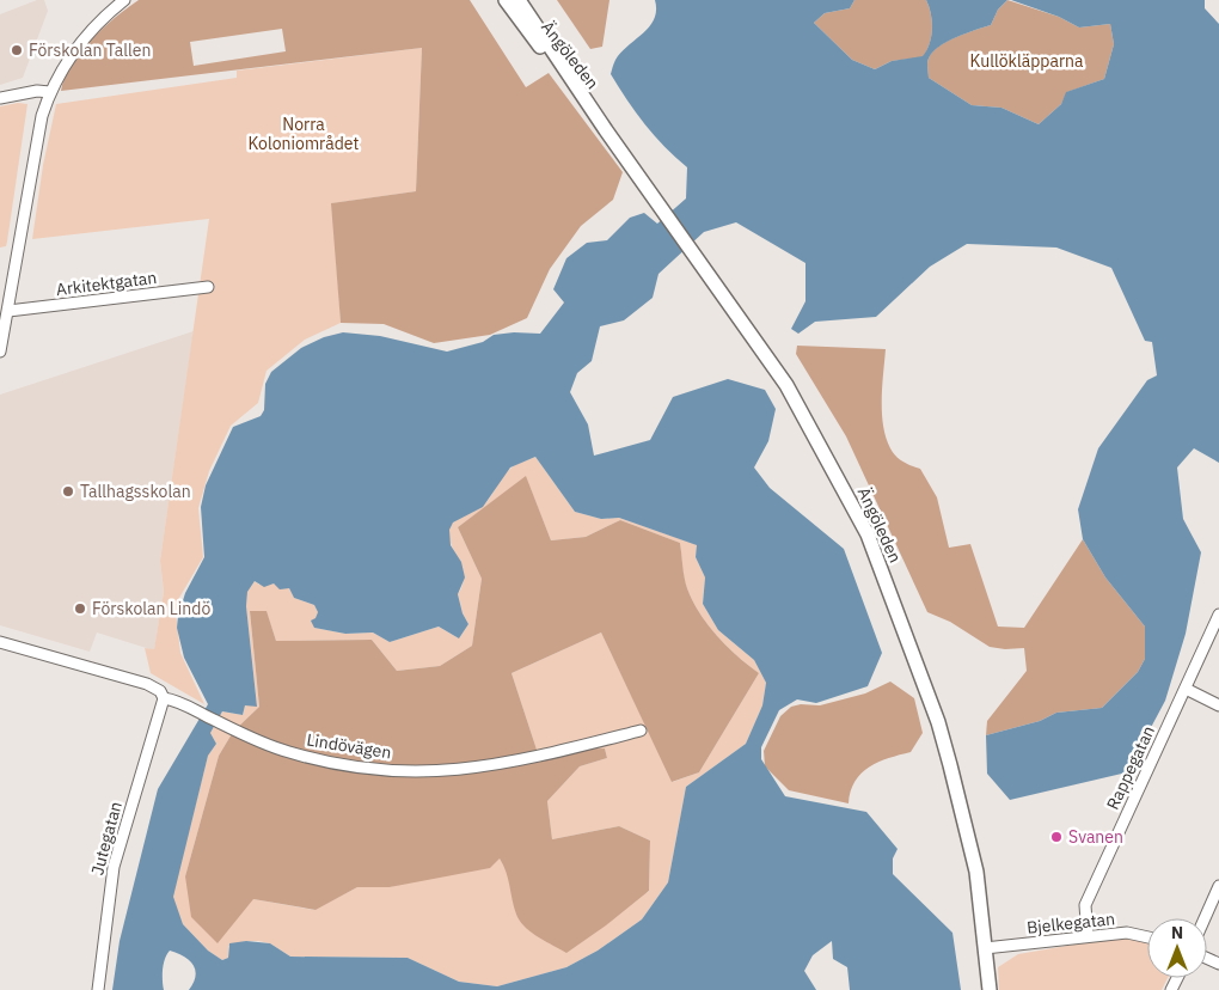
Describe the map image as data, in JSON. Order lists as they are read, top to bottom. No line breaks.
{"streets":{"main road":["Ängöleden"],"street":["Arkitektgatan","Lindövägen","Rappegatan","Jutegatan","Bjelkegatan"]},"crossings":[["Ängöleden","Bjelkegatan"],["Lindövägen","Jutegatan"],["Rappegatan","Bjelkegatan"]],"parks":["Kullökläpparna","Norra Koloniområdet"],"places":["Förskolan Tallen","Tallhagsskolan","Förskolan Lindö","Svanen"],"north":"top"}
